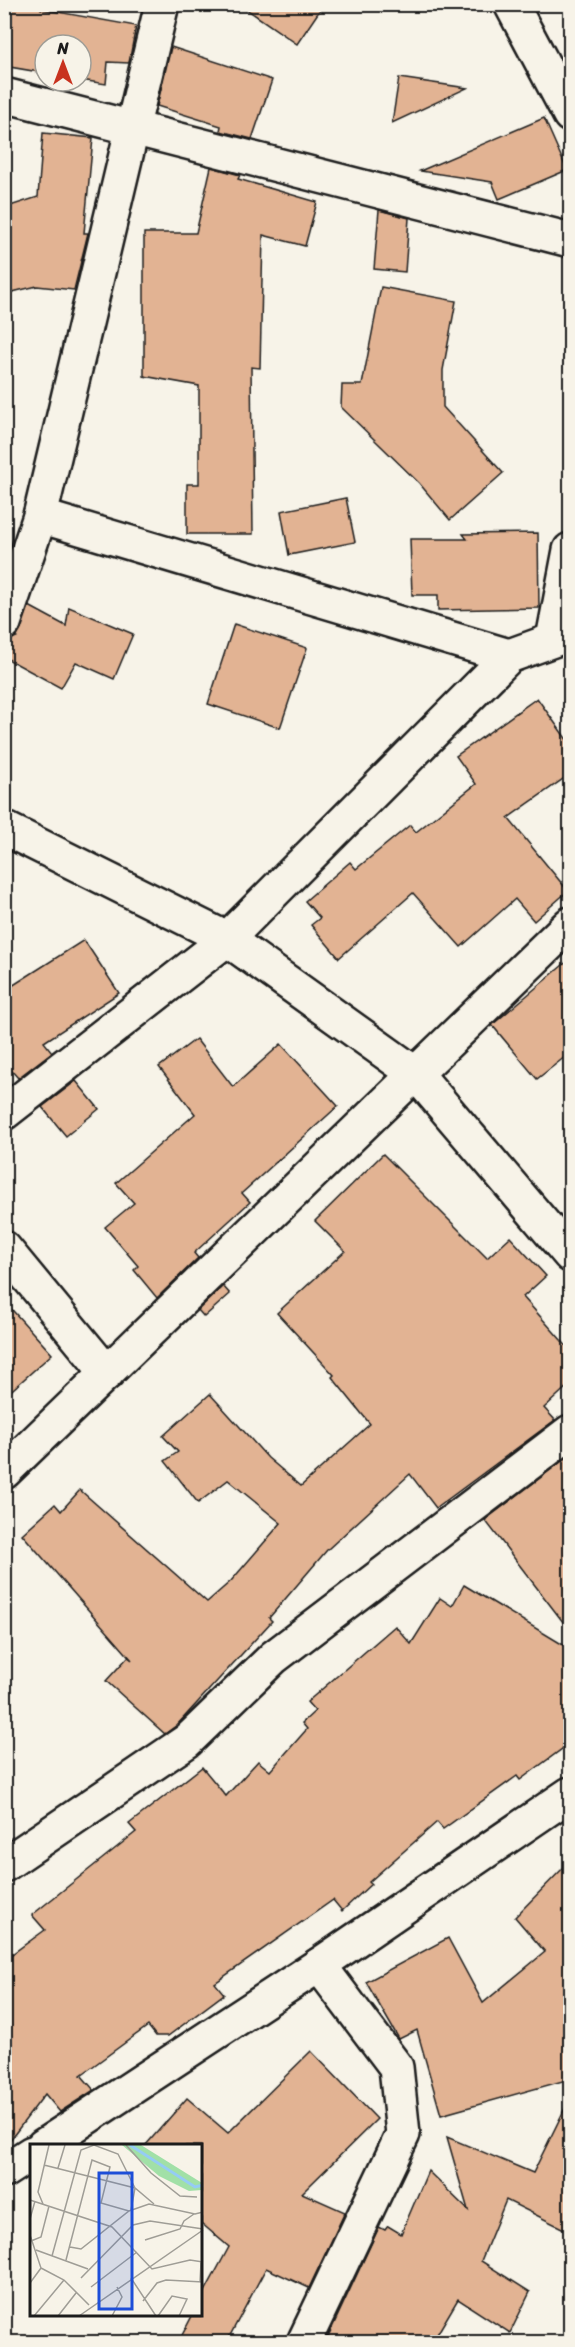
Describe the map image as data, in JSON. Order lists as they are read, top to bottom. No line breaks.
{"north":"top"}
